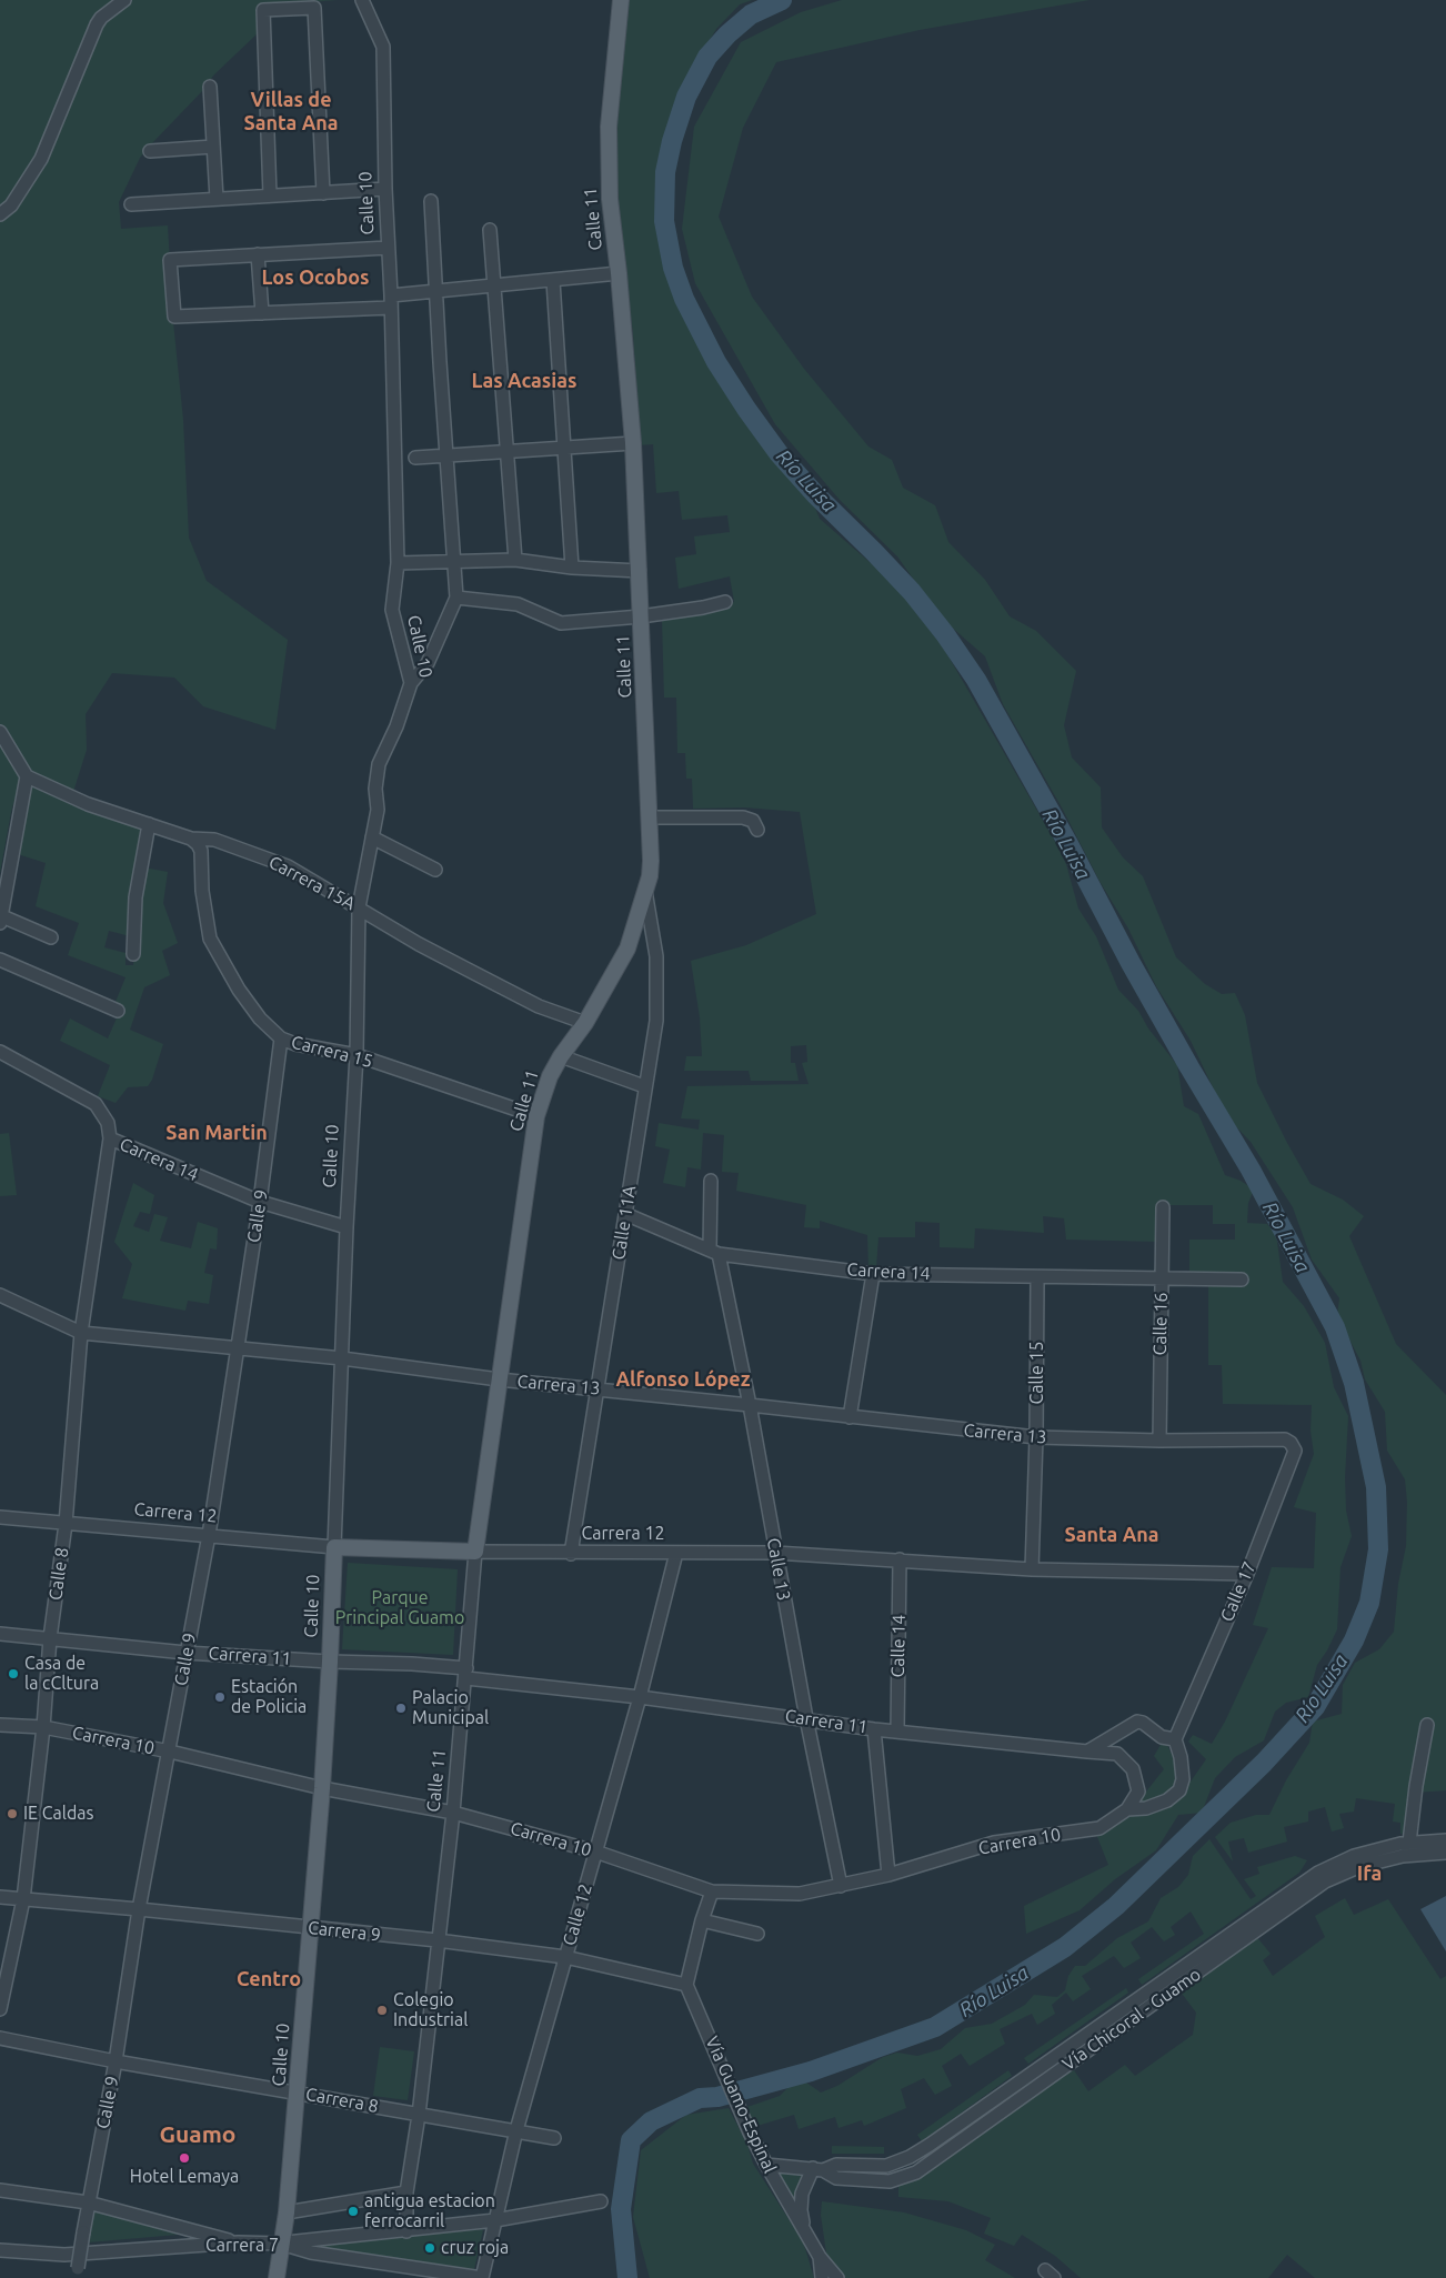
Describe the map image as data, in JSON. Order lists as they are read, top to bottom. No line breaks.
{"streets":{"main road":["Calle 10","Calle 11","Carrera 12"],"street":["Carrera 15A","Carrera 15","Carrera 14","Calle 9","Calle 11A","Calle 16","Calle 15","Carrera 13","Calle 13","Calle 8","Calle 17","Calle 14","Carrera 11","Carrera 10","Calle 12","Carrera 9","Vía Chicoral - Guamo","Carrera 8","Vía Guamo-Espinal","Carrera 7"]},"crossings":[["Calle 10","Carrera 15A"],["Calle 10","Carrera 15"],["Calle 10","Carrera 14"],["Calle 10","Carrera 13"],["Calle 10","Carrera 12"],["Calle 10","Carrera 11"],["Calle 10","Carrera 10"],["Calle 10","Carrera 9"],["Calle 10","Carrera 8"],["Calle 10","Carrera 7"],["Calle 11","Carrera 15A"],["Calle 11","Carrera 15"],["Calle 11","Calle 11A"],["Calle 11","Carrera 13"],["Calle 11","Carrera 12"],["Calle 11","Carrera 11"],["Calle 11","Carrera 10"],["Calle 11","Carrera 9"],["Calle 11","Carrera 8"],["Carrera 15A","Carrera 15"],["Carrera 15","Calle 9"],["Carrera 14","Calle 9"],["Carrera 14","Calle 11A"],["Carrera 14","Calle 16"],["Carrera 14","Calle 15"],["Carrera 14","Calle 13"],["Carrera 14","Calle 8"],["Calle 9","Carrera 13"],["Calle 9","Carrera 12"],["Calle 9","Carrera 11"],["Calle 9","Carrera 10"],["Calle 9","Carrera 9"],["Calle 9","Carrera 8"],["Calle 11A","Carrera 13"],["Calle 11A","Carrera 12"],["Calle 16","Carrera 13"],["Calle 15","Carrera 13"],["Calle 15","Carrera 12"],["Carrera 13","Calle 13"],["Carrera 13","Calle 8"],["Carrera 13","Calle 17"],["Carrera 12","Calle 13"],["Carrera 12","Calle 8"],["Carrera 12","Calle 17"],["Carrera 12","Calle 14"],["Carrera 12","Calle 12"],["Calle 13","Carrera 11"],["Calle 13","Carrera 10"],["Calle 8","Carrera 11"],["Calle 8","Carrera 10"],["Calle 8","Carrera 9"],["Calle 14","Carrera 11"],["Carrera 11","Carrera 10"],["Carrera 11","Calle 12"],["Carrera 10","Calle 12"],["Calle 12","Carrera 9"],["Calle 12","Carrera 8"],["Calle 12","Carrera 7"],["Carrera 9","Vía Guamo-Espinal"],["Vía Chicoral - Guamo","Vía Guamo-Espinal"]],"districts":["Villas de Santa Ana","Los Ocobos","Las Acasias","San Martin","Alfonso López","Santa Ana","Ifa","Centro","Guamo"],"water":["Río Luisa"],"parks":["Parque Principal Guamo"],"places":["Casa de la cCltura","Estación de Policia","Palacio Municipal","IE Caldas","Colegio Industrial","Hotel Lemaya","antigua estacion ferrocarril","cruz roja"]}
